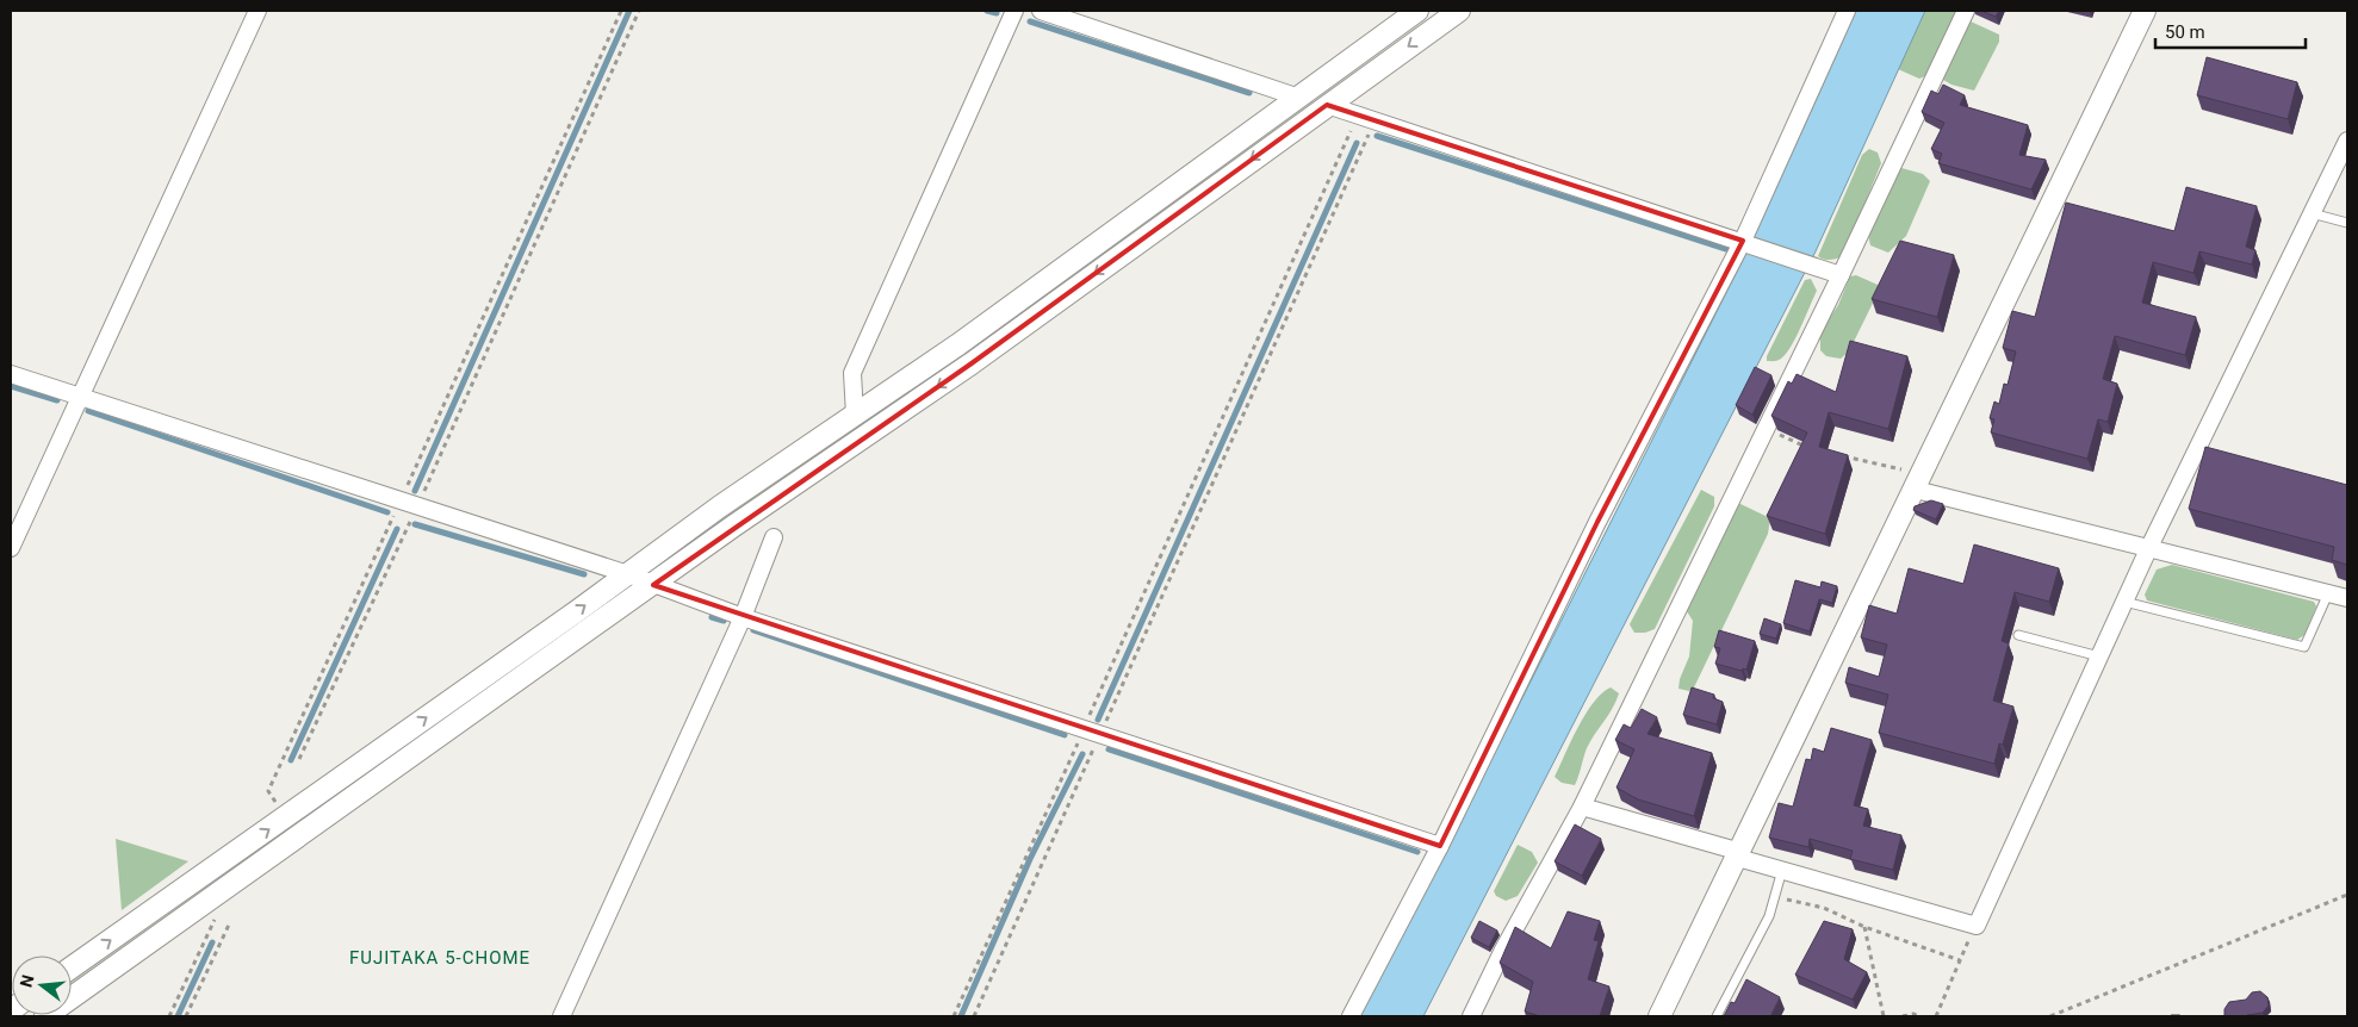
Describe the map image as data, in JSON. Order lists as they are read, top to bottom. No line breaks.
{"districts":["FUJITAKA 5-CHOME"],"scale_bar":"50 m","north":"left"}
